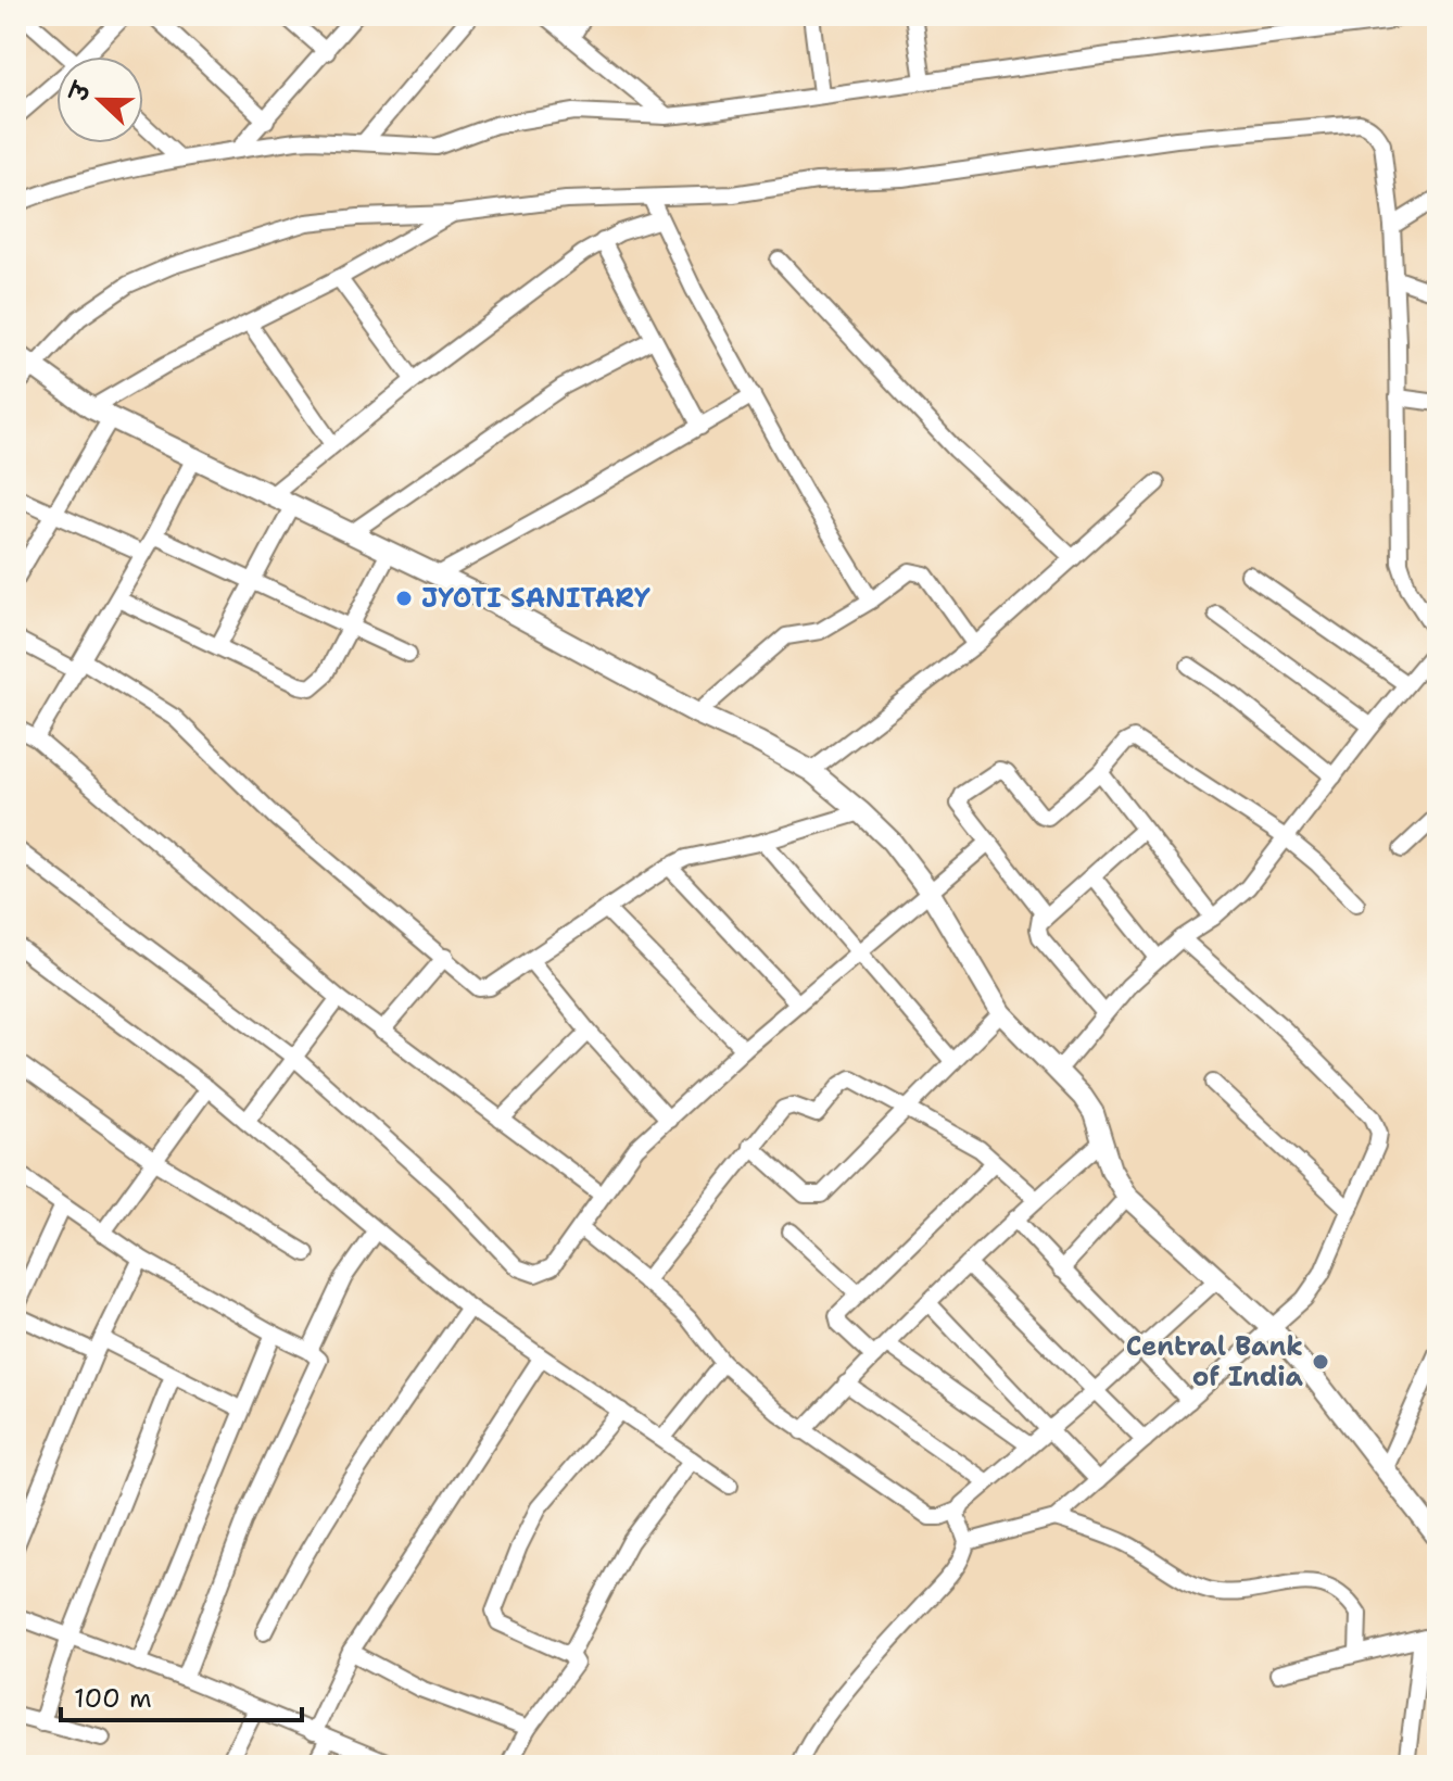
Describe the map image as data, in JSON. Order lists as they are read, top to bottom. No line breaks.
{"places":["JYOTI SANITARY","Central Bank of India"],"scale_bar":"100 m","north":"left"}
